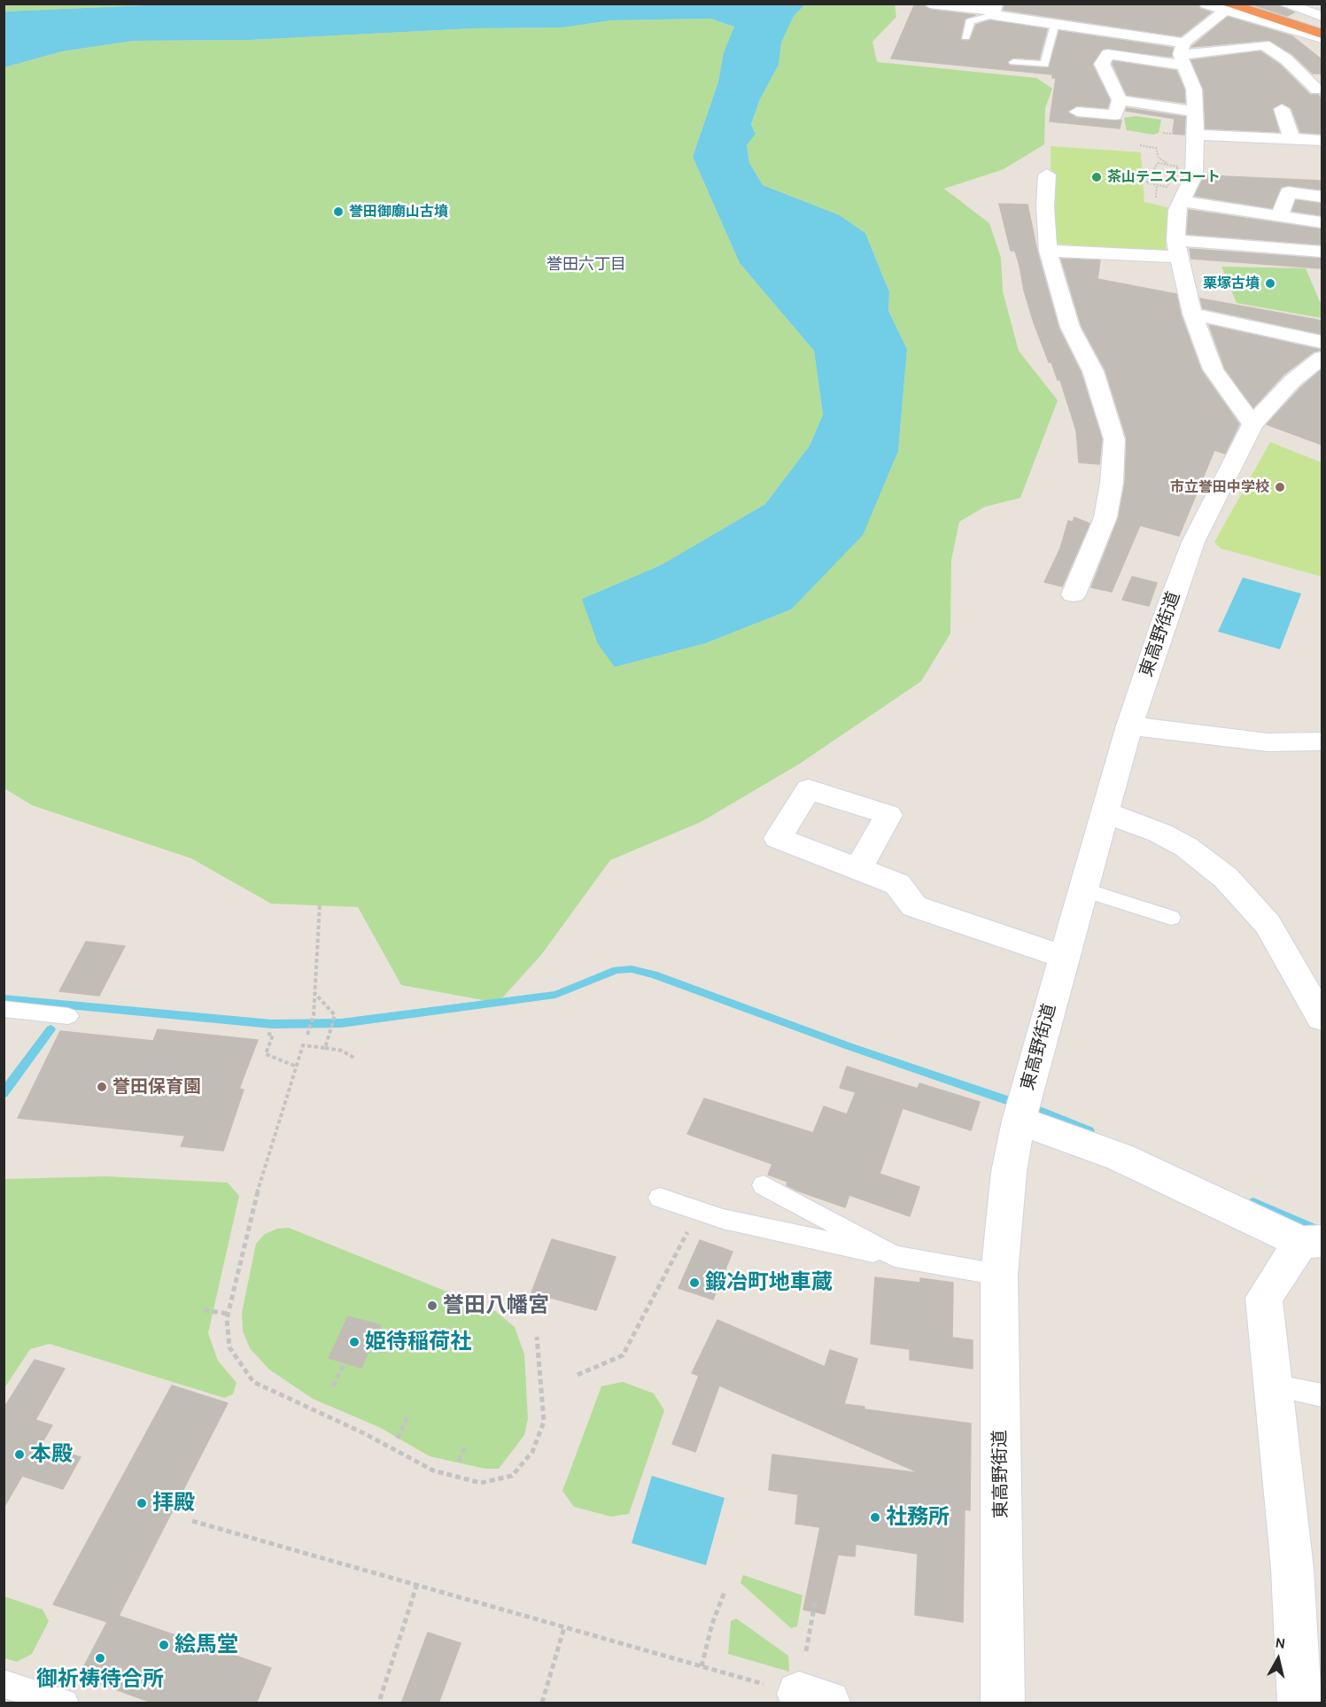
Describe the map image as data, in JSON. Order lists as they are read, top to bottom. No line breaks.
{"streets":{"street":["東高野街道"]},"districts":["誉田六丁目"],"places":["茶山テニスコート","誉田御廟山古墳","栗塚古墳","市立誉田中学校","誉田保育園","鍛冶町地車蔵","誉田八幡宮","姫待稲荷社","本殿","拝殿","社務所","絵馬堂","御祈祷待合所"],"north":"top"}
